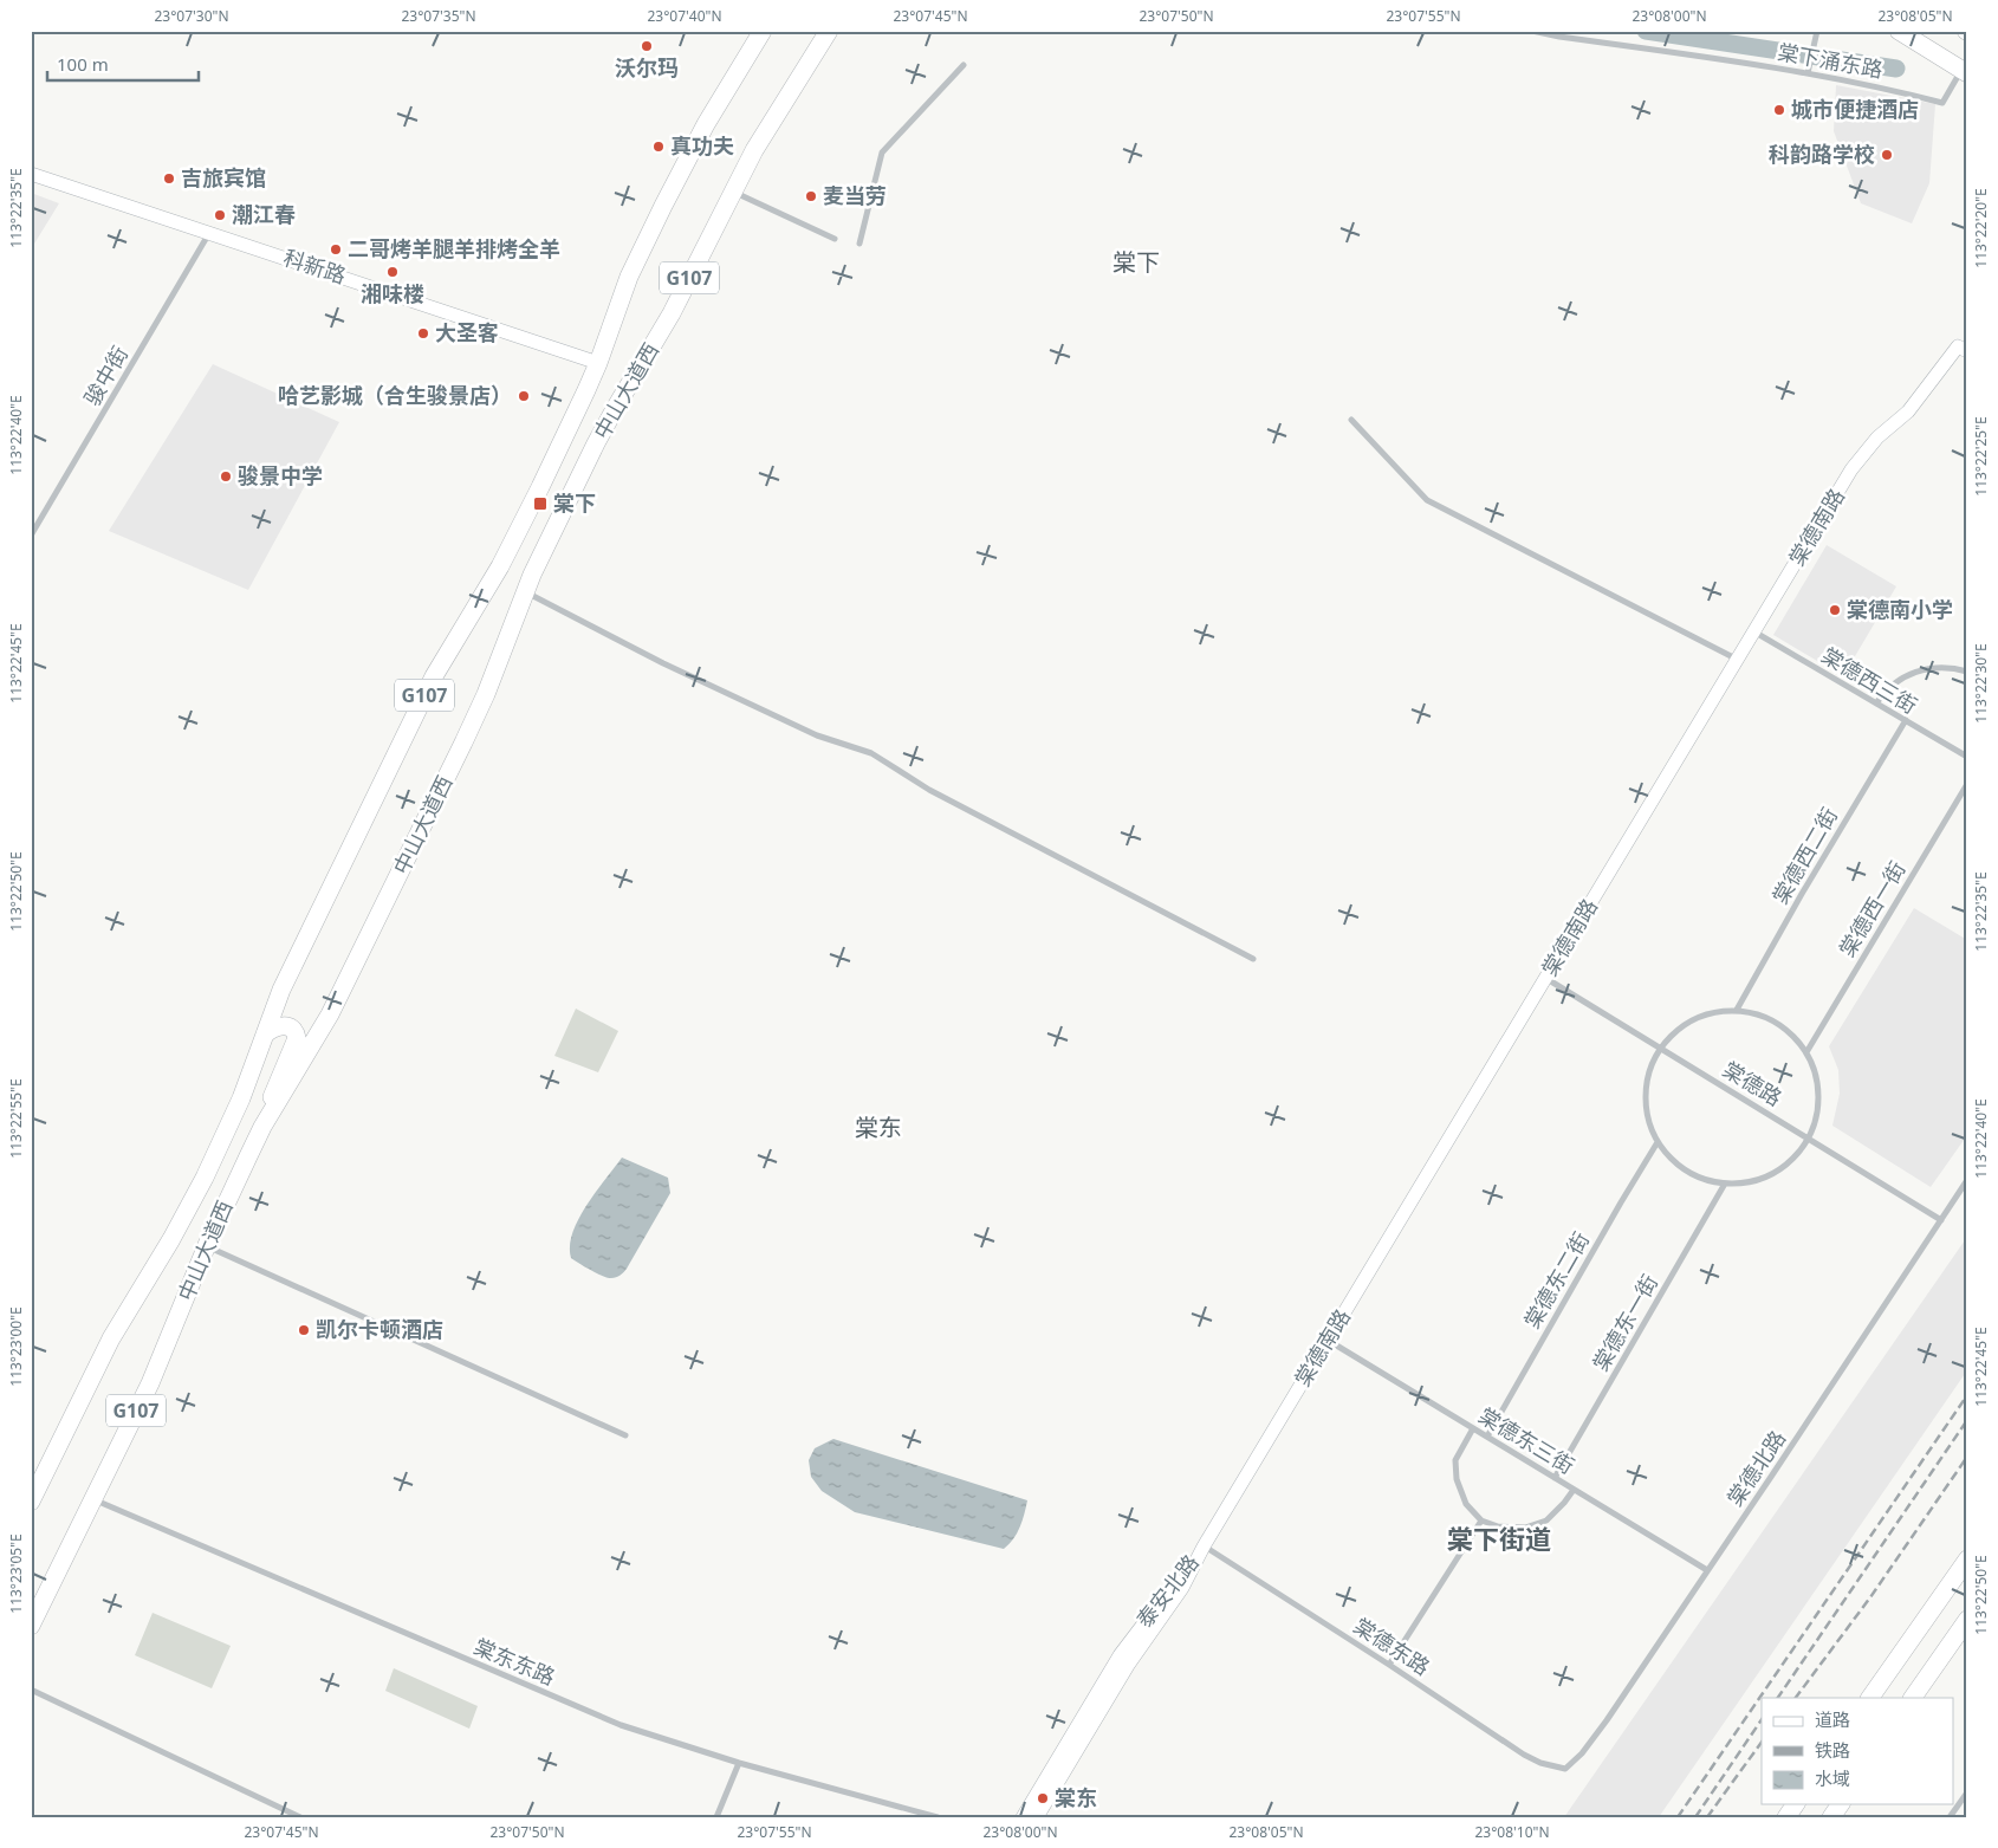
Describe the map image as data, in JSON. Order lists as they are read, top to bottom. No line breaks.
{"streets":{"highway":["G107","中山大道西"],"street":["棠下涌东路","科新路","骏中街","棠德南路","棠德西三街","棠德西二街","棠德西一街","棠德路","棠德东二街","棠德东一街","棠德东三街","棠德北路","泰安北路","棠德东路","棠东东路"]},"crossings":[["科新路","骏中街"],["科新路","中山大道西"],["中山大道西","棠东东路"],["棠德南路","棠德西三街"],["棠德南路","棠德路"],["棠德南路","棠德东三街"],["棠德南路","泰安北路"],["棠德南路","棠德东路"],["棠德西三街","棠德西二街"],["棠德路","棠德北路"],["棠德东二街","棠德东三街"],["棠德东一街","棠德东三街"],["棠德东三街","棠德北路"],["棠德北路","棠德东路"],["泰安北路","棠德东路"]],"districts":["棠下","棠东","棠下街道"],"places":{"other":["沃尔玛","城市便捷酒店","真功夫","科韵路学校","吉旅宾馆","麦当劳","潮江春","二哥烤羊腿羊排烤全羊","湘味楼","大圣客","哈艺影城（合生骏景店）","骏景中学","棠德南小学","凯尔卡顿酒店","棠东"],"transit":["棠下"]},"legend":["道路","铁路","水域"],"scale_bar":"100 m","coordinates":["23°07'30\"N","23°07'35\"N","23°07'40\"N","23°07'45\"N","23°07'50\"N","23°07'55\"N","23°08'00\"N","23°08'05\"N","113°22'35\"E","113°22'20\"E","113°22'40\"E","113°22'25\"E","113°22'45\"E","113°22'30\"E","113°22'50\"E","113°22'55\"E","113°23'00\"E","113°23'05\"E","23°08'10\"N"]}
